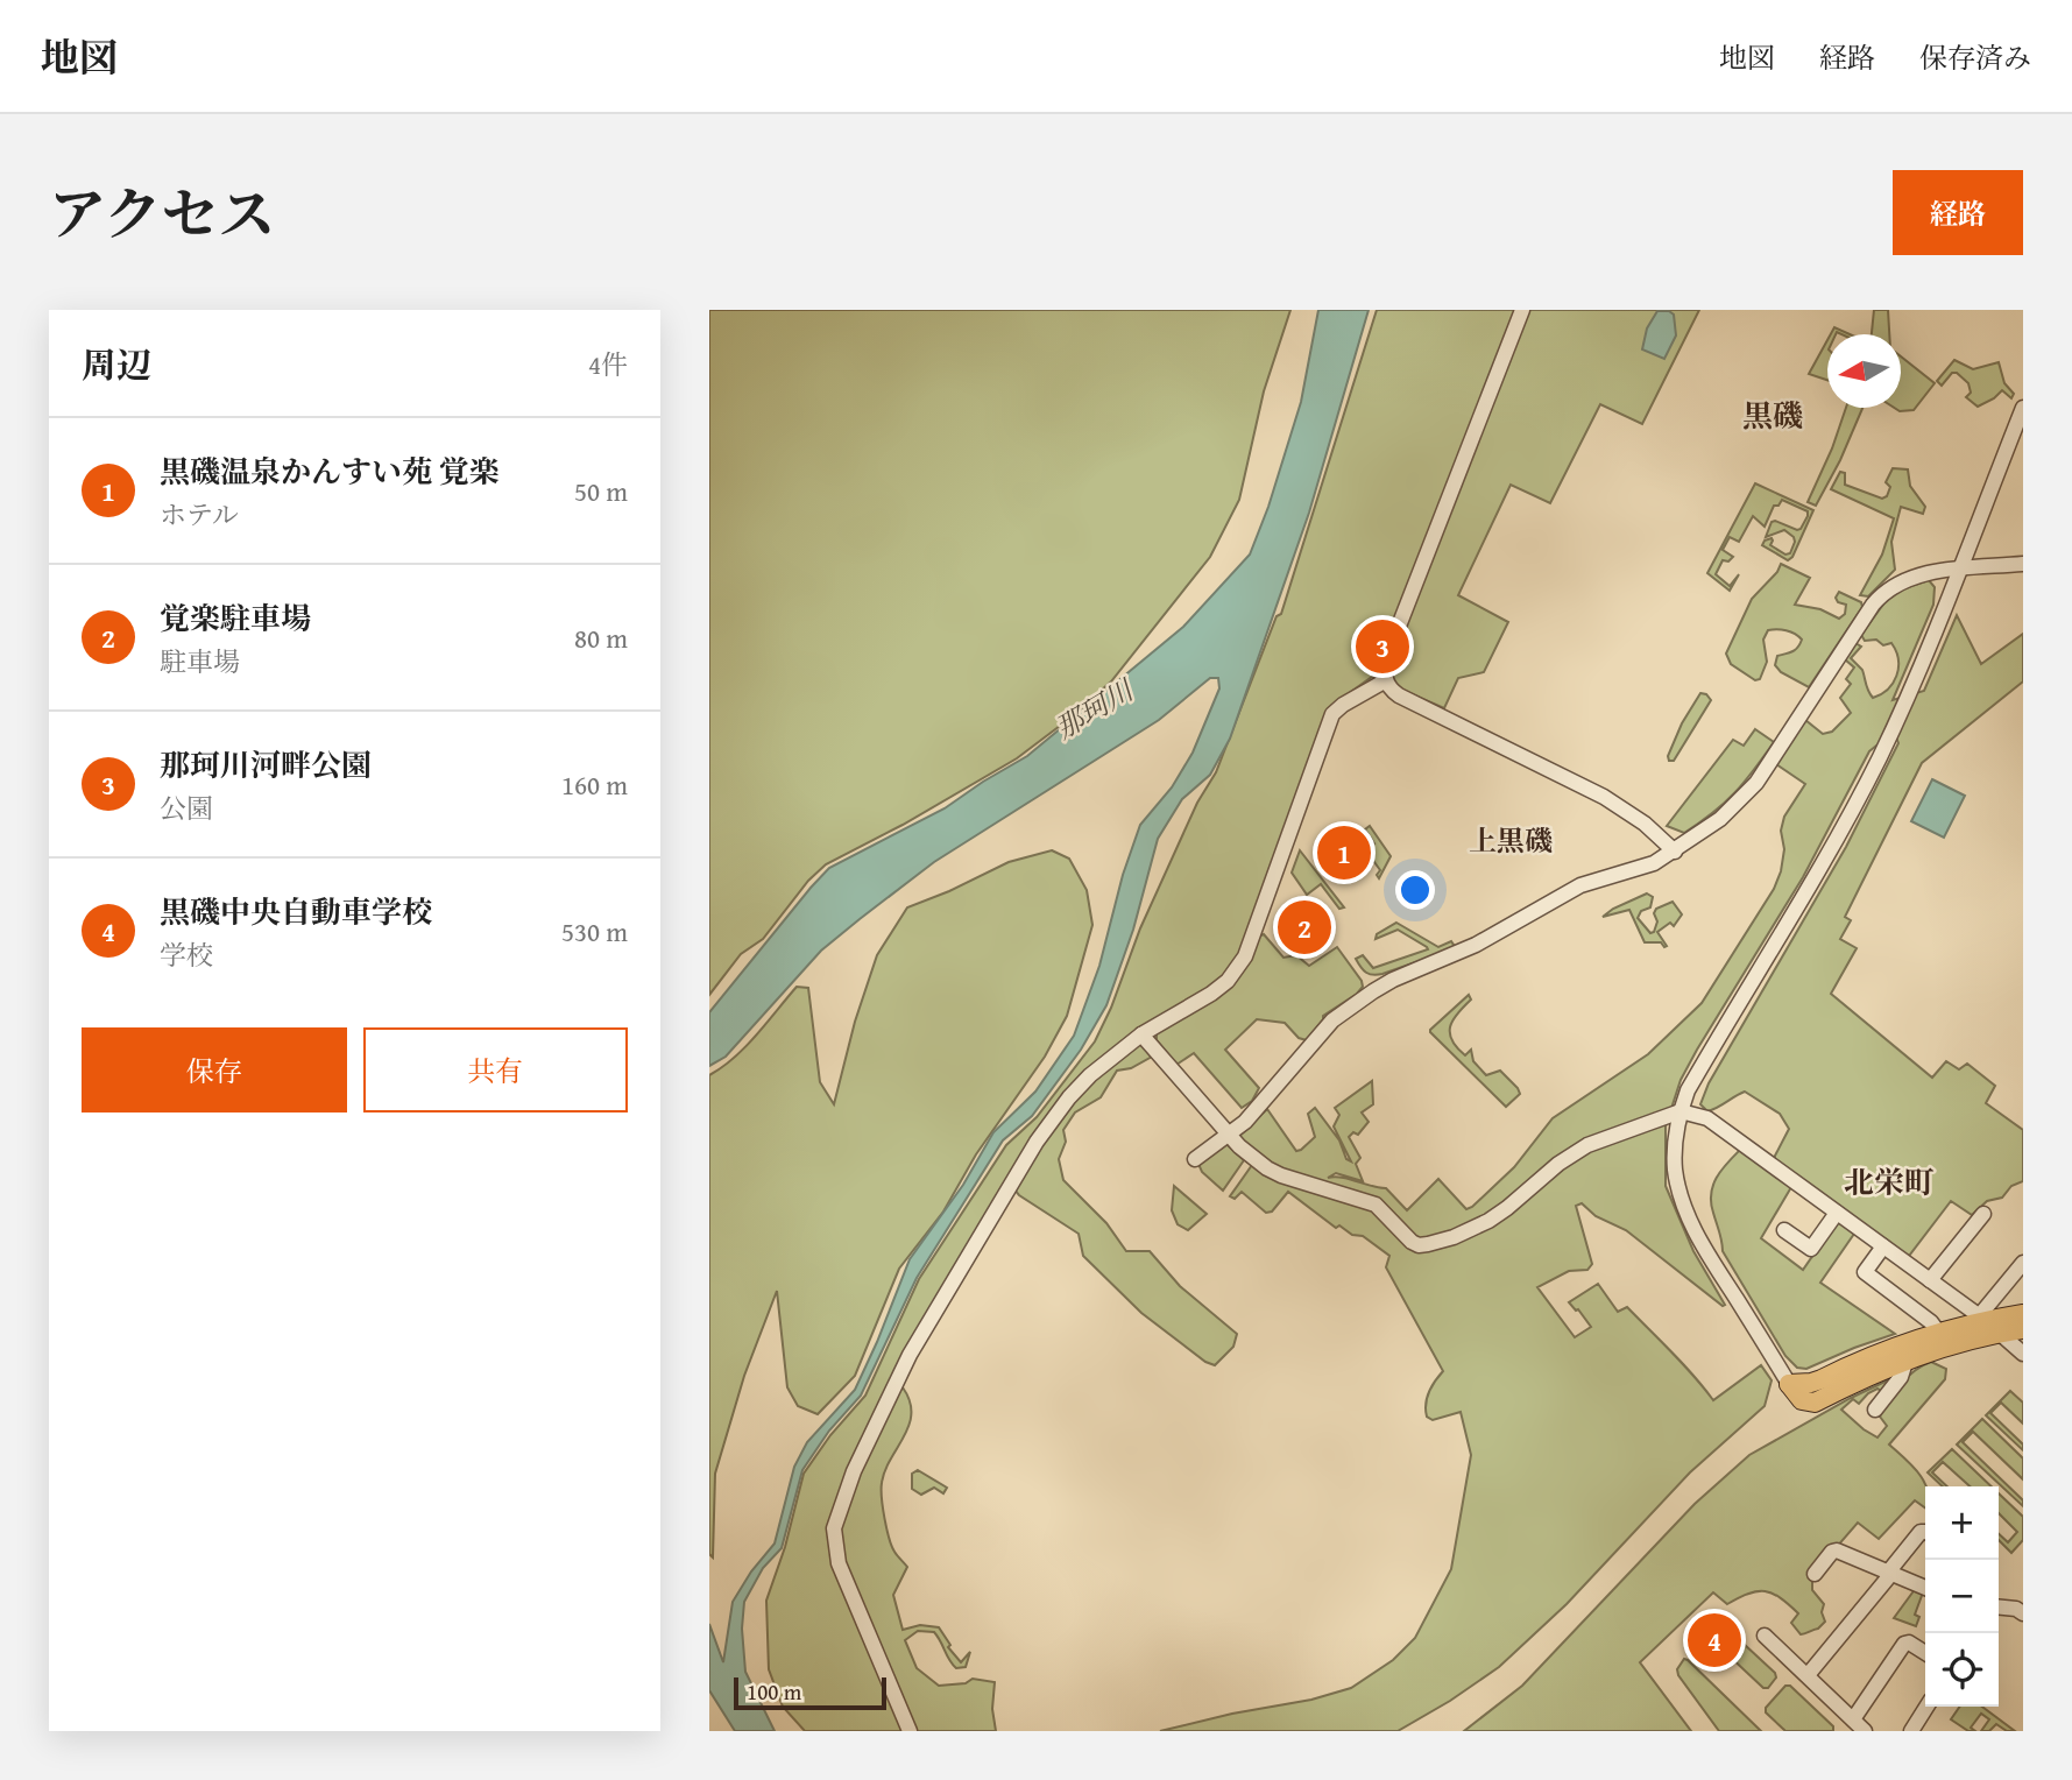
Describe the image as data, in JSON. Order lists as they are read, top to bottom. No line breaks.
{"districts":["黒磯","上黒磯","北栄町"],"water":["那珂川"],"scale_bar":"100 m","north":"left","page":{"header":"地図","nav":["地図","経路","保存済み"],"title":"アクセス","buttons":["経路",["保存","共有"]],"heading":["周辺","4件"],"list":[{"mark":"1","name":"黒磯温泉かんすい苑 覚楽","note":"ホテル","value":"50 m"},{"mark":"2","name":"覚楽駐車場","note":"駐車場","value":"80 m"},{"mark":"3","name":"那珂川河畔公園","note":"公園","value":"160 m"},{"mark":"4","name":"黒磯中央自動車学校","note":"学校","value":"530 m"}],"pins":["3","1","2","4"],"map_buttons":["+","−"],"scale":"100 m"}}
